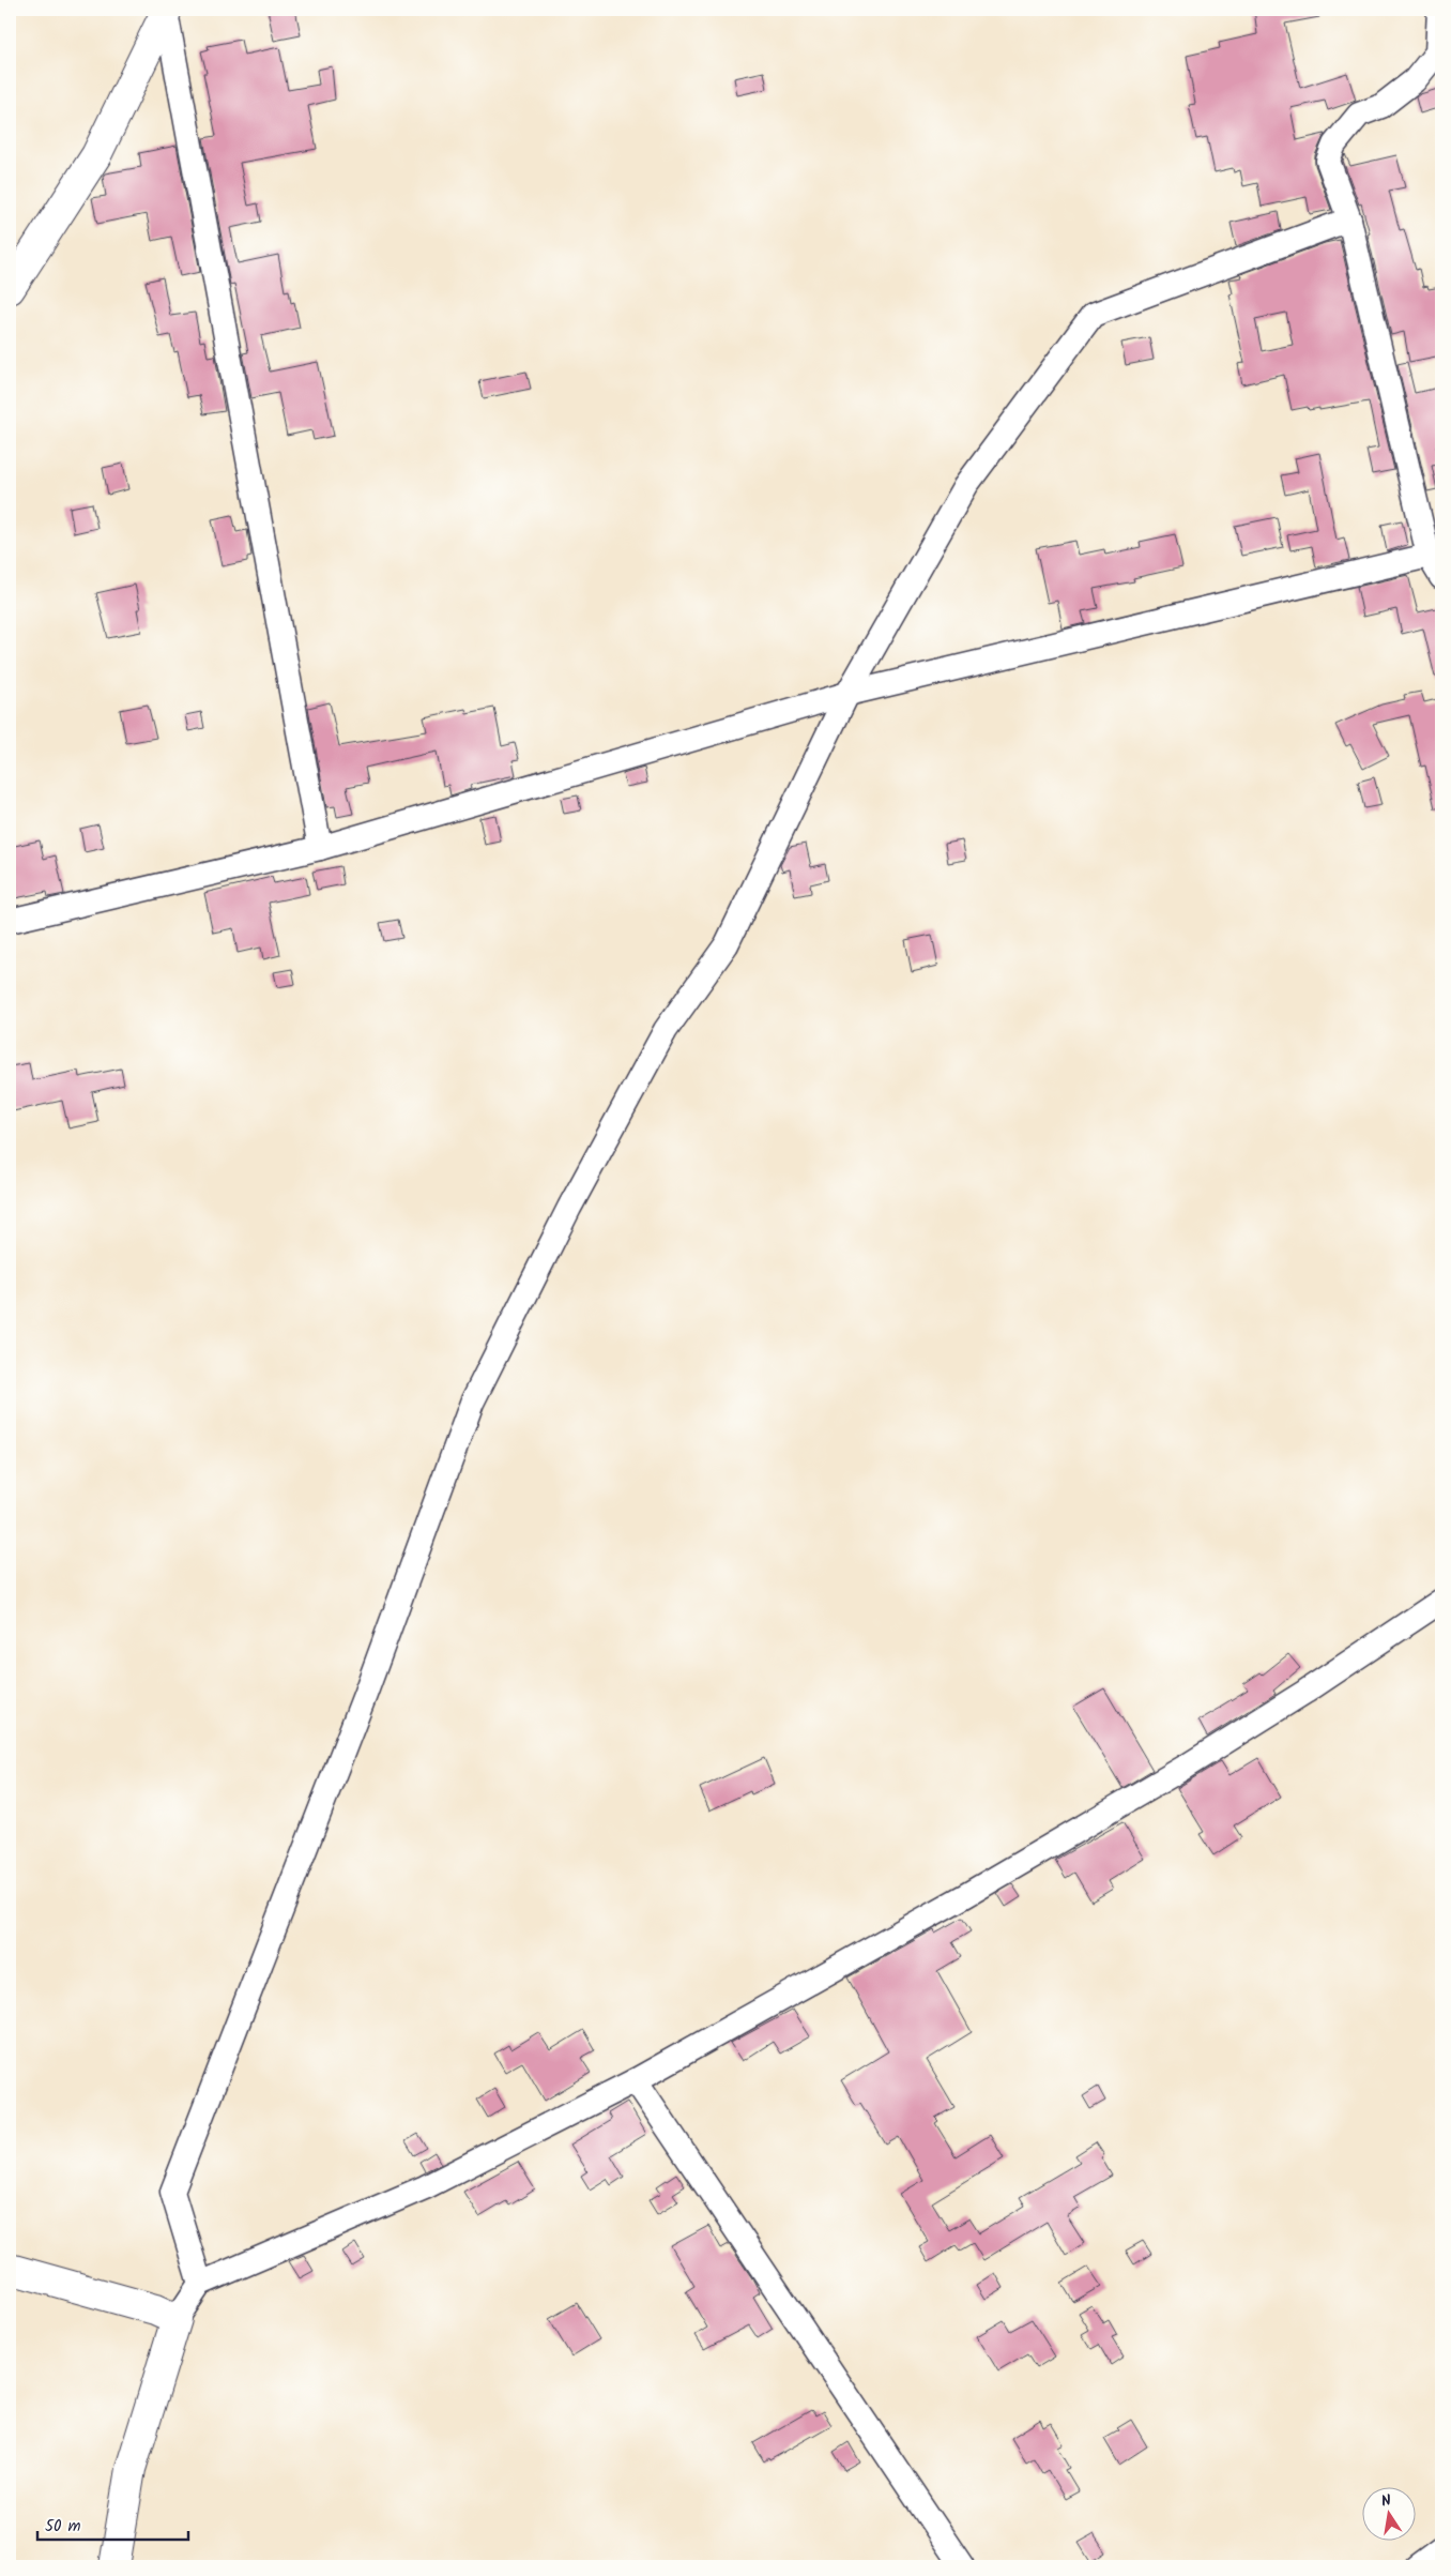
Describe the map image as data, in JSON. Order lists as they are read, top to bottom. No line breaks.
{"scale_bar":"50 m","north":"top"}
